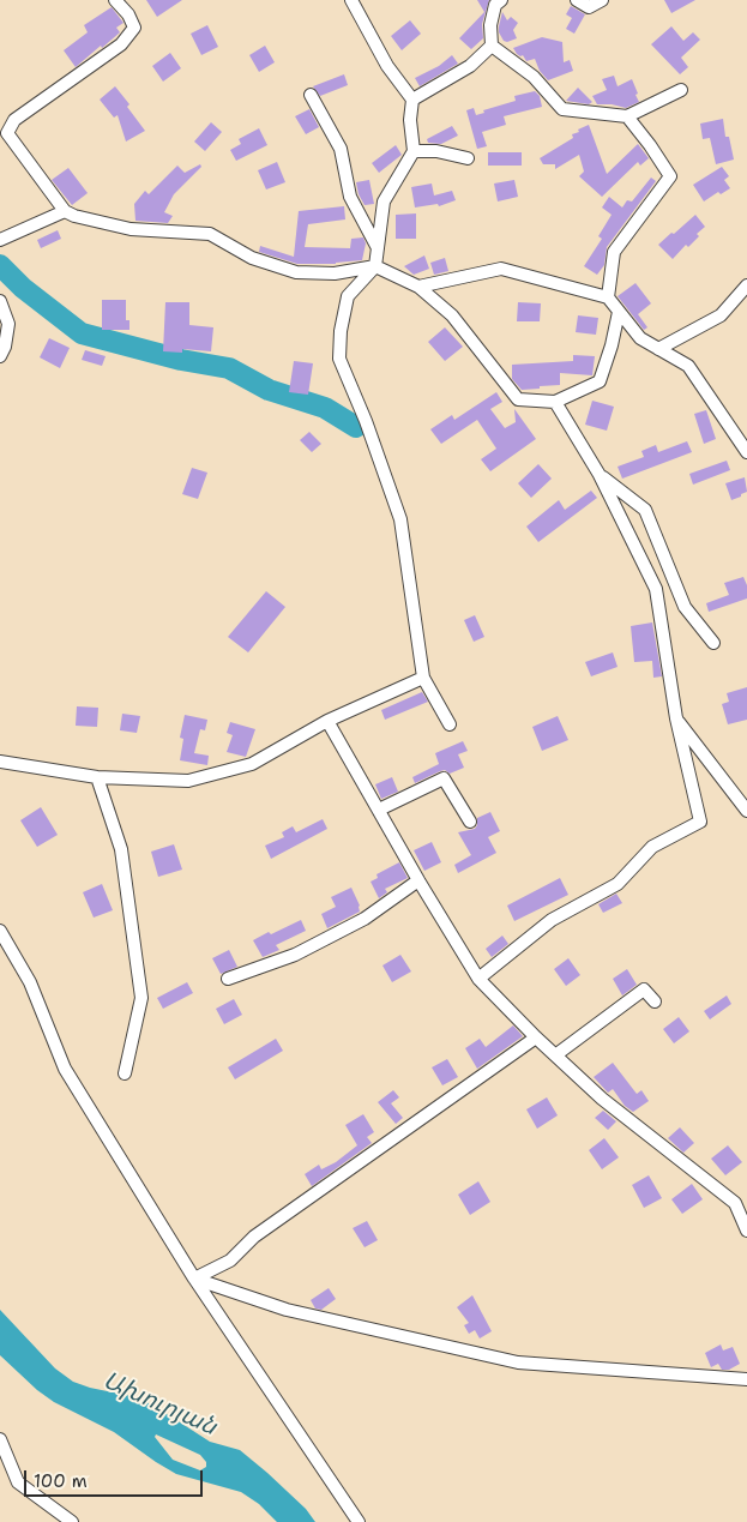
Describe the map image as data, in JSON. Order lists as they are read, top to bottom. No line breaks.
{"water":["Ախուրյան"],"scale_bar":"100 m"}
